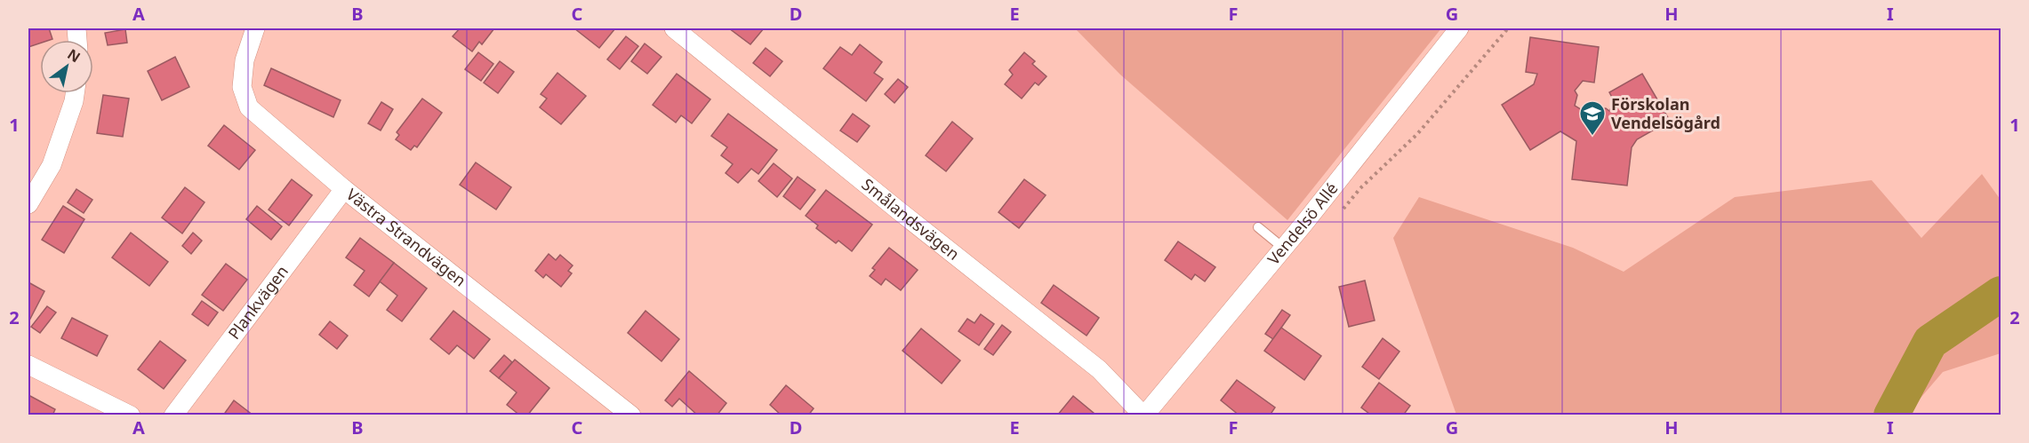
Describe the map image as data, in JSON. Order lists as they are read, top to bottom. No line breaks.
{"streets":{"street":["Smålandsvägen","Vendelsö Allé","Västra Strandvägen","Plankvägen"]},"crossings":[["Smålandsvägen","Vendelsö Allé"],["Västra Strandvägen","Plankvägen"]],"places":{"school or university":["Förskolan Vendelsögård"]},"north":"top right","grid":{"columns":["A","B","C","D","E","F","G","H","I"],"rows":["1","2"]}}
